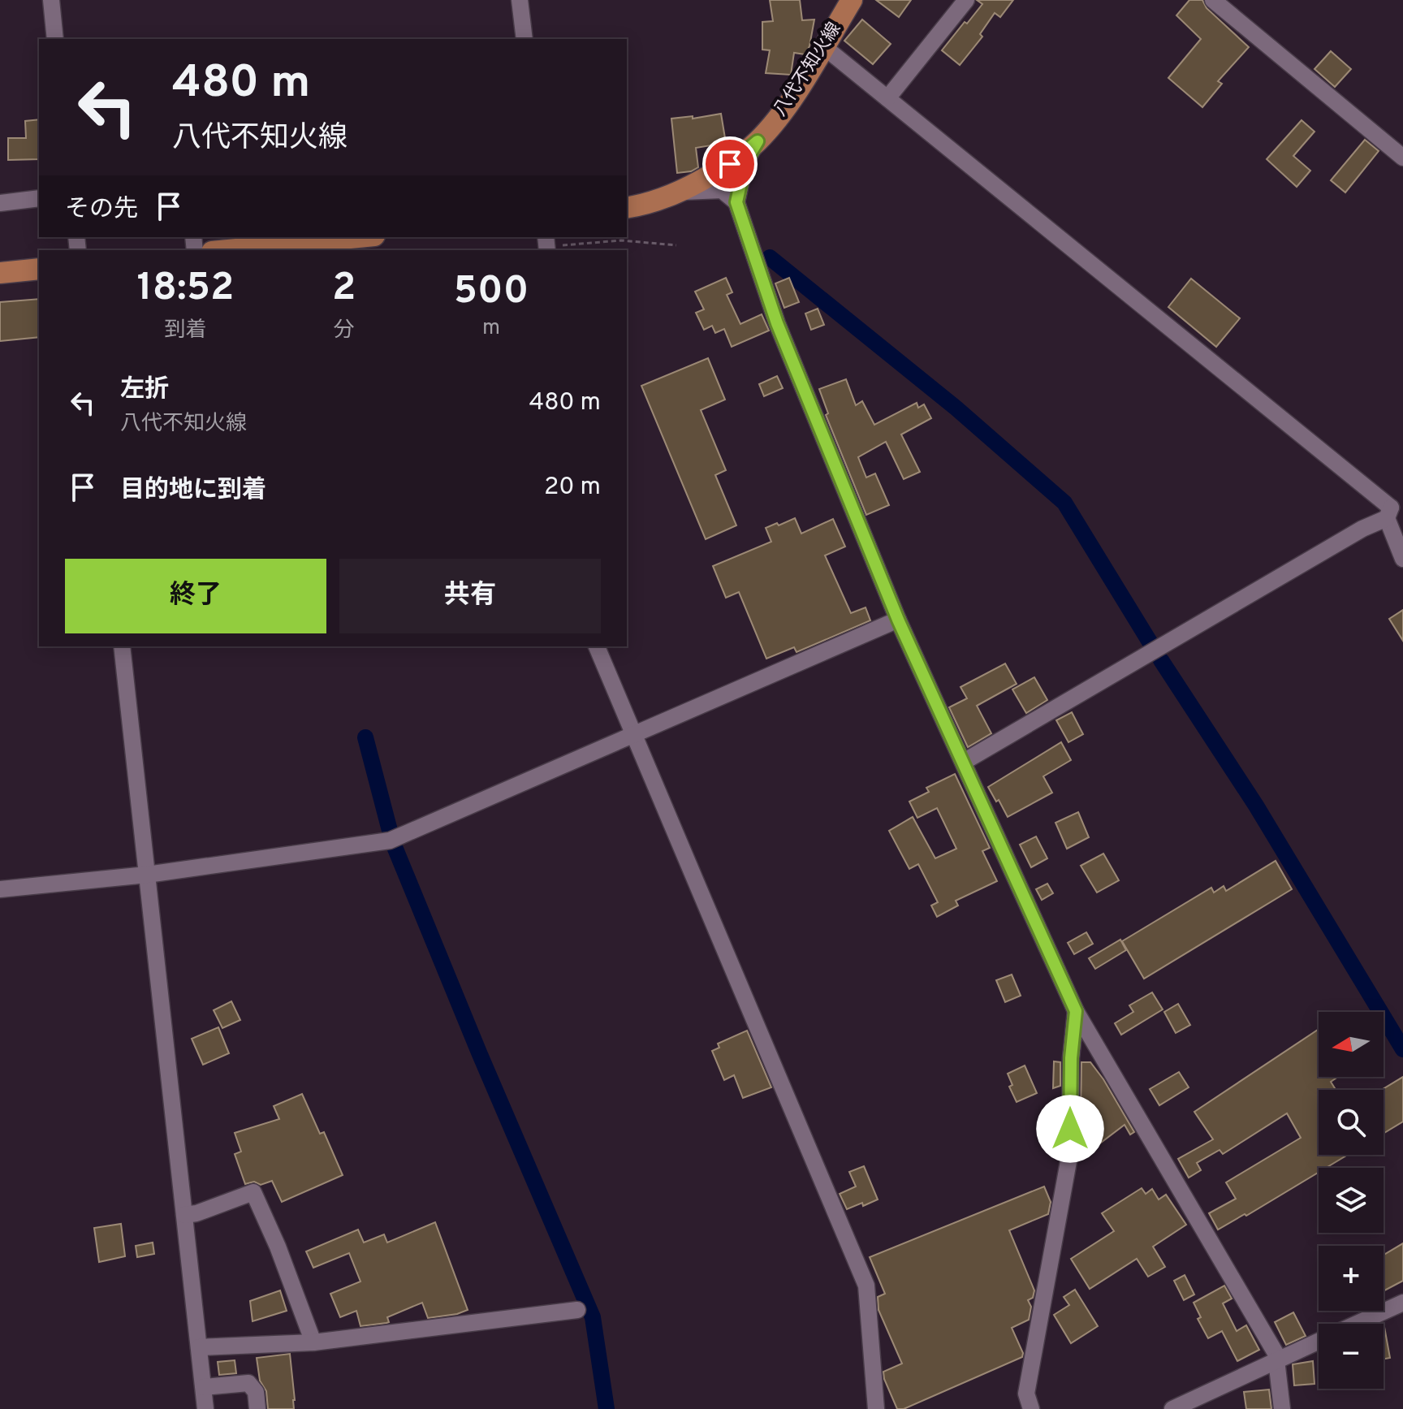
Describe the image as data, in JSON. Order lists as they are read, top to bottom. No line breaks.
{"streets":{"main road":["八代不知火線"]},"north":"left","page":{"turn":["480 m","八代不知火線"],"then":"その先","eta":["18:52","到着","2","分","500","m"],"list":[{"name":"左折","note":"八代不知火線","value":"480 m"},{"name":"目的地に到着","value":"20 m"}],"buttons":["終了","共有"],"map_buttons":["+","−"]}}
